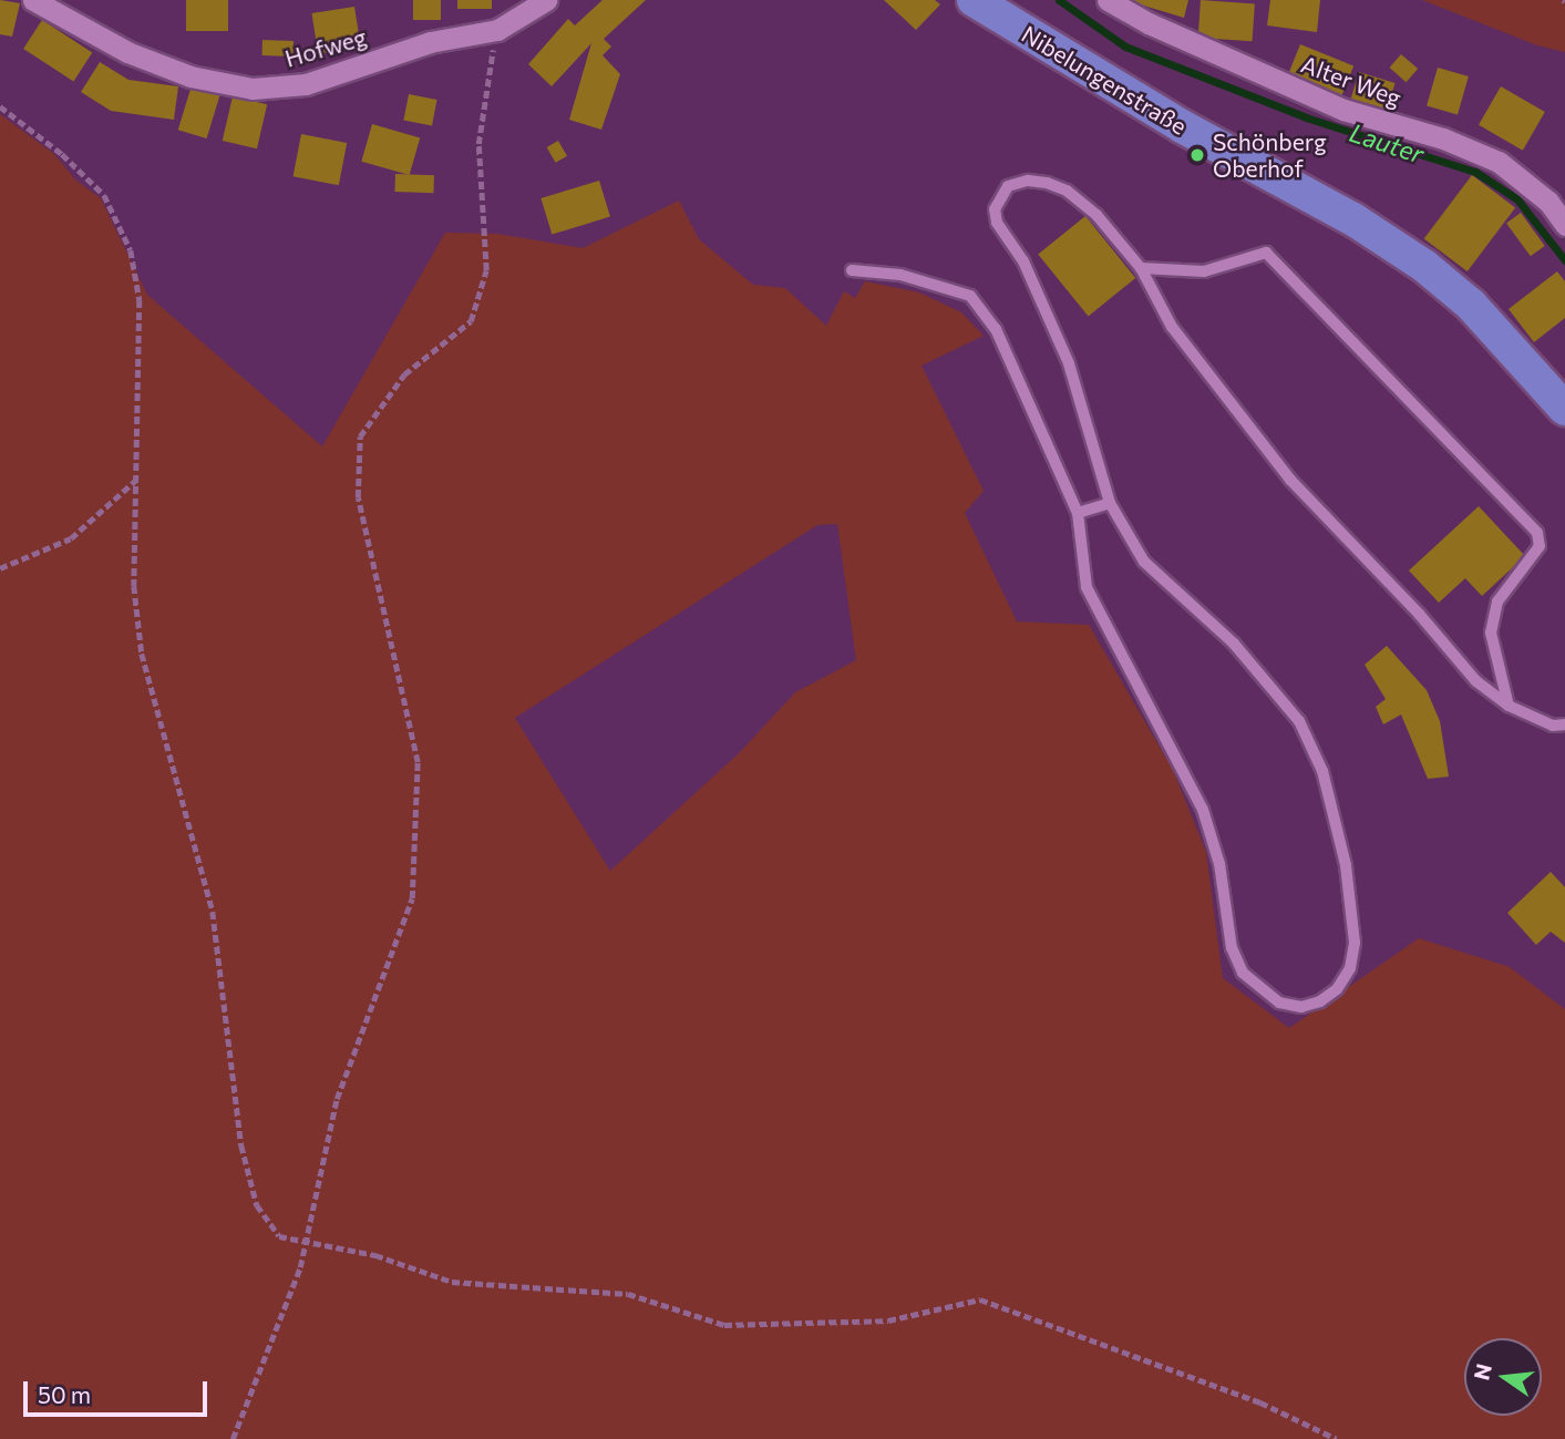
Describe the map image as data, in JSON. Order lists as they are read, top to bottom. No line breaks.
{"streets":{"main road":["Nibelungenstraße"],"street":["Hofweg","Alter Weg"]},"water":["Lauter"],"places":["Schönberg Oberhof"],"scale_bar":"50 m","north":"left"}
